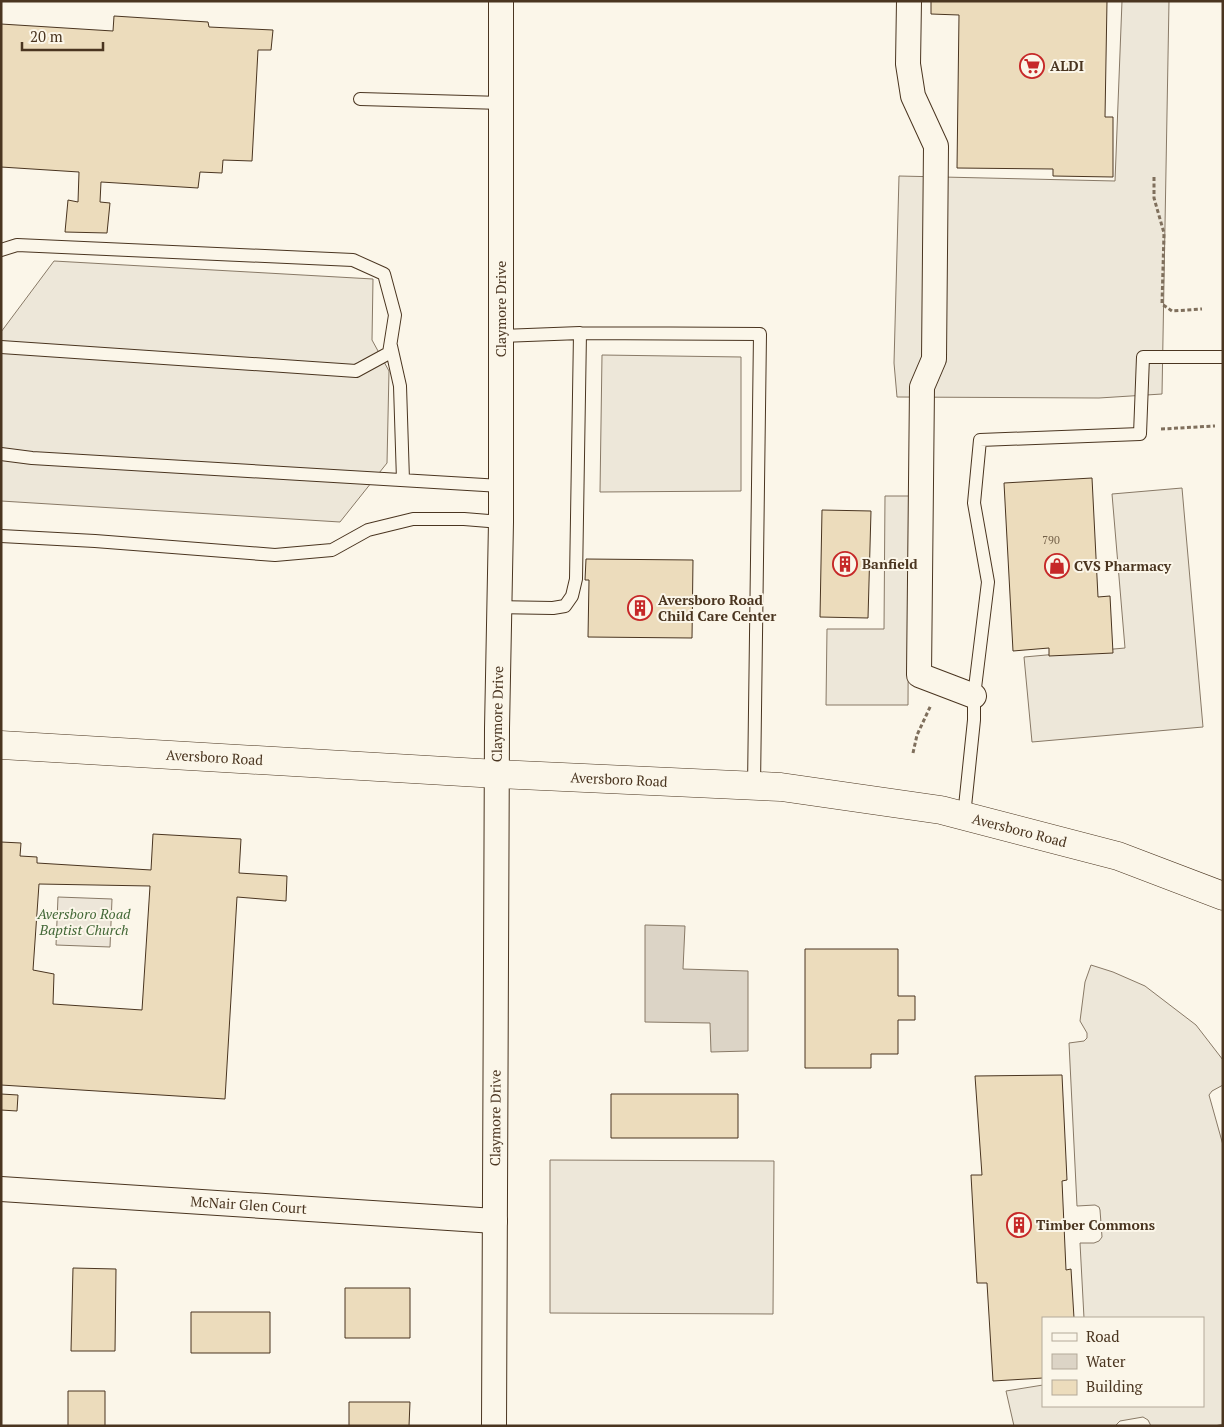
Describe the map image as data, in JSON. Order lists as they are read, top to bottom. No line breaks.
{"streets":{"street":["Claymore Drive","Aversboro Road","McNair Glen Court"]},"crossings":[["Claymore Drive","Aversboro Road"],["Claymore Drive","McNair Glen Court"]],"parks":["Aversboro Road Baptist Church"],"places":{"supermarket":["ALDI"],"building":["Banfield","Aversboro Road Child Care Center","Timber Commons"],"shop":["CVS Pharmacy"]},"house_numbers":["790"],"legend":["Road","Water","Building"],"scale_bar":"20 m"}
